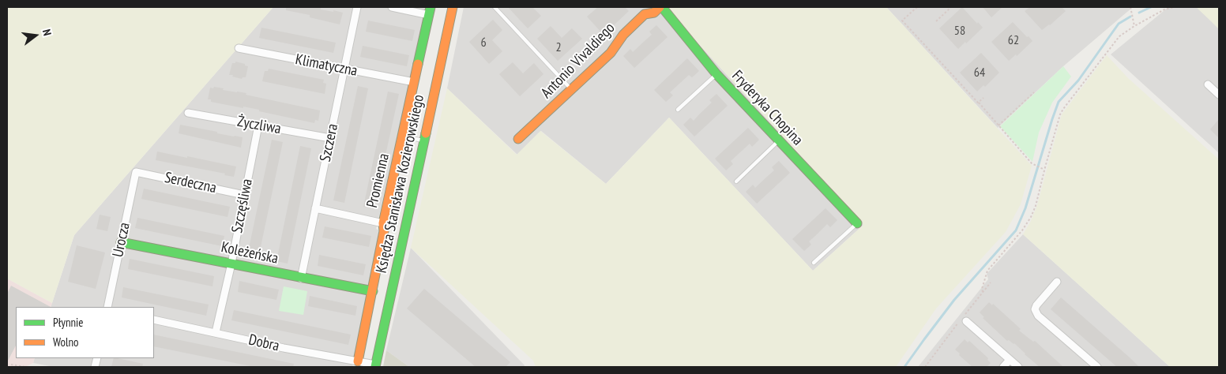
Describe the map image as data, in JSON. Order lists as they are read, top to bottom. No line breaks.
{"streets":{"street":["Antonio Vivaldiego","Klimatyczna","Fryderyka Chopina","Życzliwa","Szczera","Promienna","Serdeczna","Księdza Stanisława Kozierowskiego","Szczęśliwa","Urocza","Koleżeńska","Dobra"]},"crossings":[["Antonio Vivaldiego","Fryderyka Chopina"],["Klimatyczna","Szczera"],["Klimatyczna","Promienna"],["Życzliwa","Szczera"],["Życzliwa","Szczęśliwa"],["Szczera","Koleżeńska"],["Promienna","Koleżeńska"],["Promienna","Dobra"],["Serdeczna","Szczęśliwa"],["Serdeczna","Urocza"],["Księdza Stanisława Kozierowskiego","Dobra"],["Szczęśliwa","Koleżeńska"],["Szczęśliwa","Dobra"],["Urocza","Koleżeńska"]],"house_numbers":["58","62","6","2","64"],"legend":["Płynnie","Wolno"],"north":"right"}
